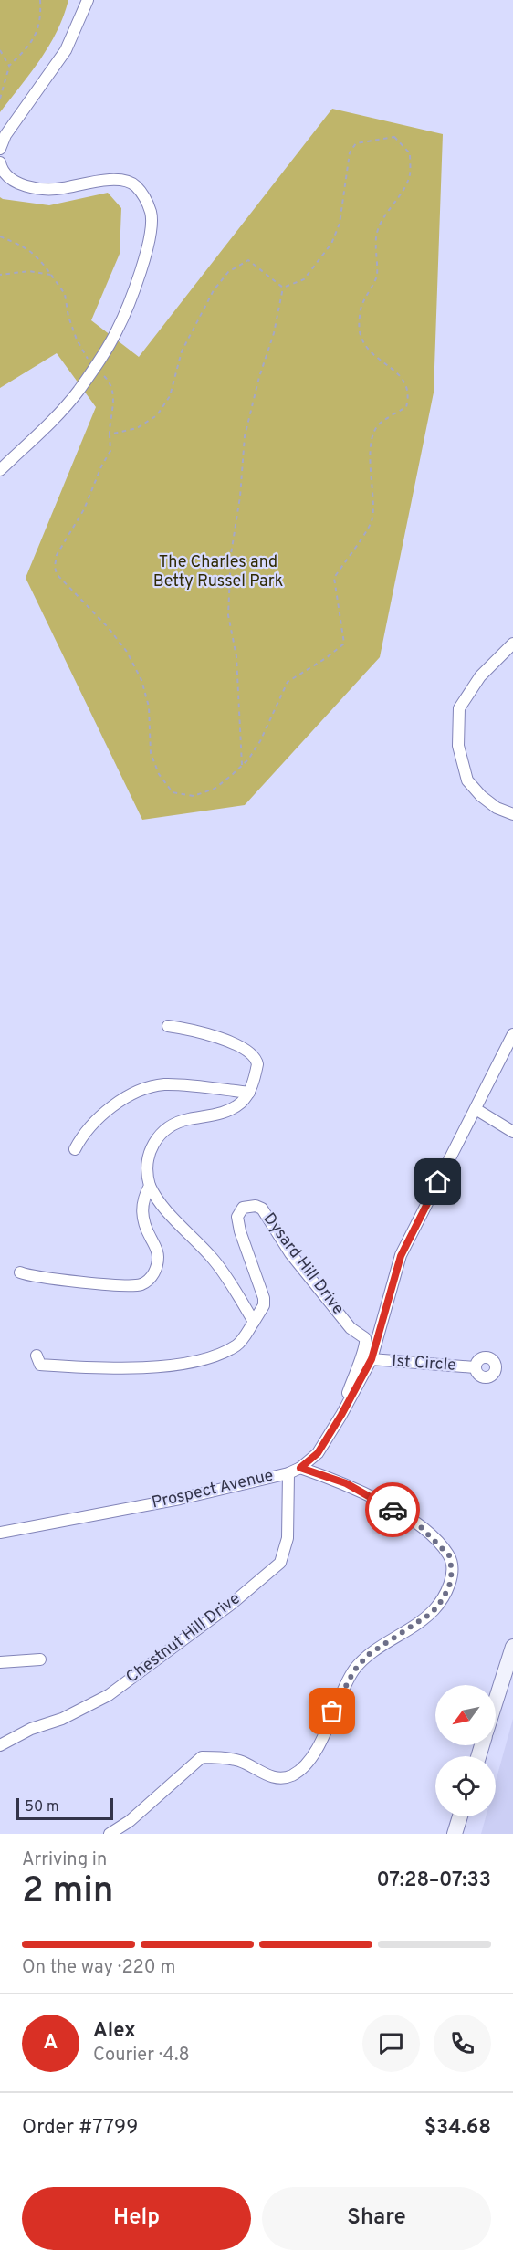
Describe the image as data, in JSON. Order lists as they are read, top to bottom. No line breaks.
{"streets":{"street":["Dysard Hill Drive","1st Circle","Prospect Avenue","Chestnut Hill Drive"]},"crossings":[["Dysard Hill Drive","Prospect Avenue"],["1st Circle","Prospect Avenue"],["Prospect Avenue","Chestnut Hill Drive"]],"parks":["The Charles and Betty Russel Park"],"scale_bar":"50 m","north":"bottom left","page":{"scale":"50 m","heading":["2 min","Arriving in","07:28–07:33"],"panel":["Alex","Courier · 4.8","Order #7799","$34.68"],"bar":"On the way · 220 m","round":"A","buttons":["Help","Share"]}}
